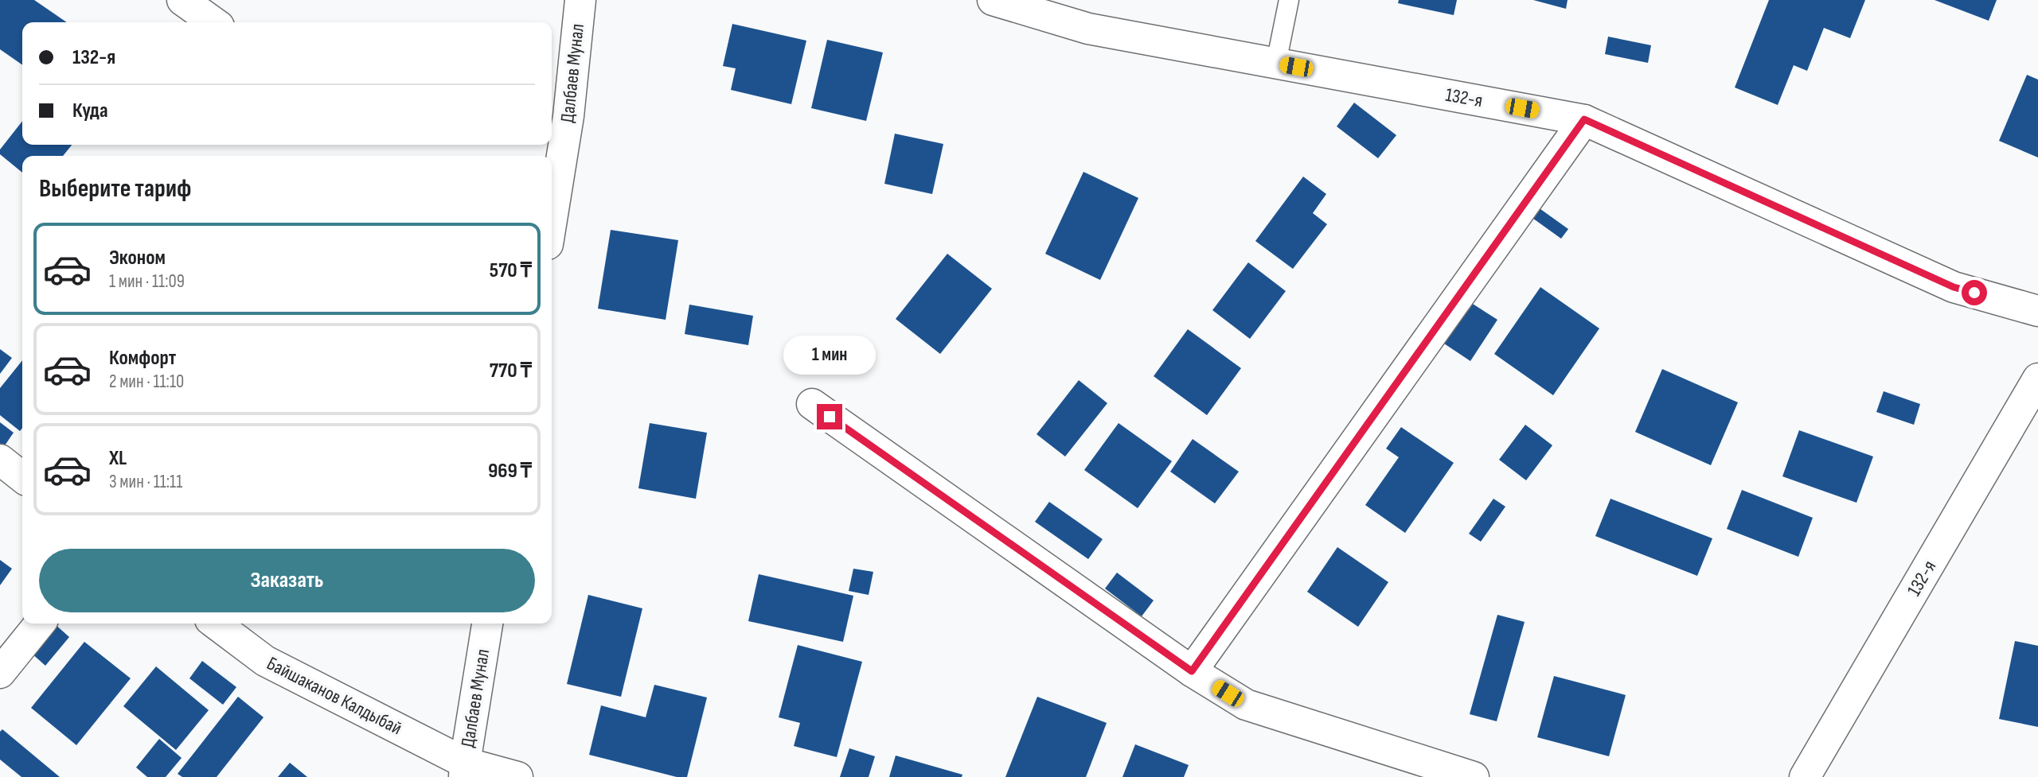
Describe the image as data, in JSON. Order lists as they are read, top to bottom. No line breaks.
{"streets":{"street":["Далбаев Мунал","132-я","Байшаканов Калдыбай"]},"crossings":[["Далбаев Мунал","Байшаканов Калдыбай"]],"page":{"banner":["132-я","Куда"],"heading":"Выберите тариф","list":[{"name":"Эконом","note":"1 мин · 11:09","value":"570 ₸"},{"name":"Комфорт","note":"2 мин · 11:10","value":"770 ₸"},{"name":"XL","note":"3 мин · 11:11","value":"969 ₸"}],"bubble":"1 мин","buttons":"Заказать"}}
